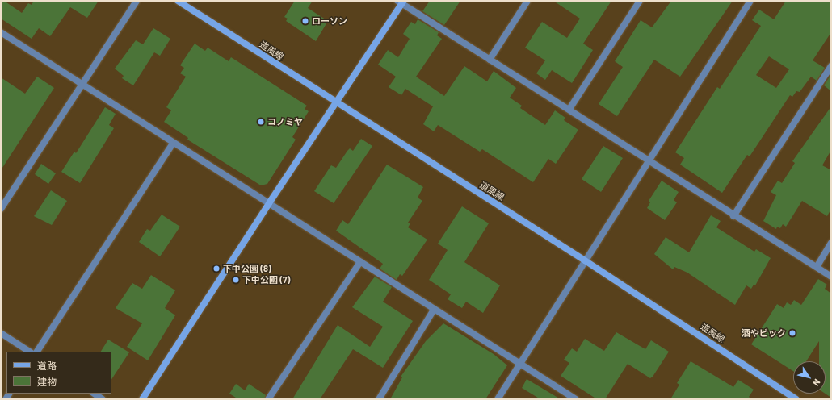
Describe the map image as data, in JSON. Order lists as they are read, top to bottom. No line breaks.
{"streets":{"street":["道風線"]},"places":["ローソン","コノミヤ","下中公園 (8)","下中公園 (7)","酒やビック"],"legend":["道路","建物"],"north":"bottom right"}
